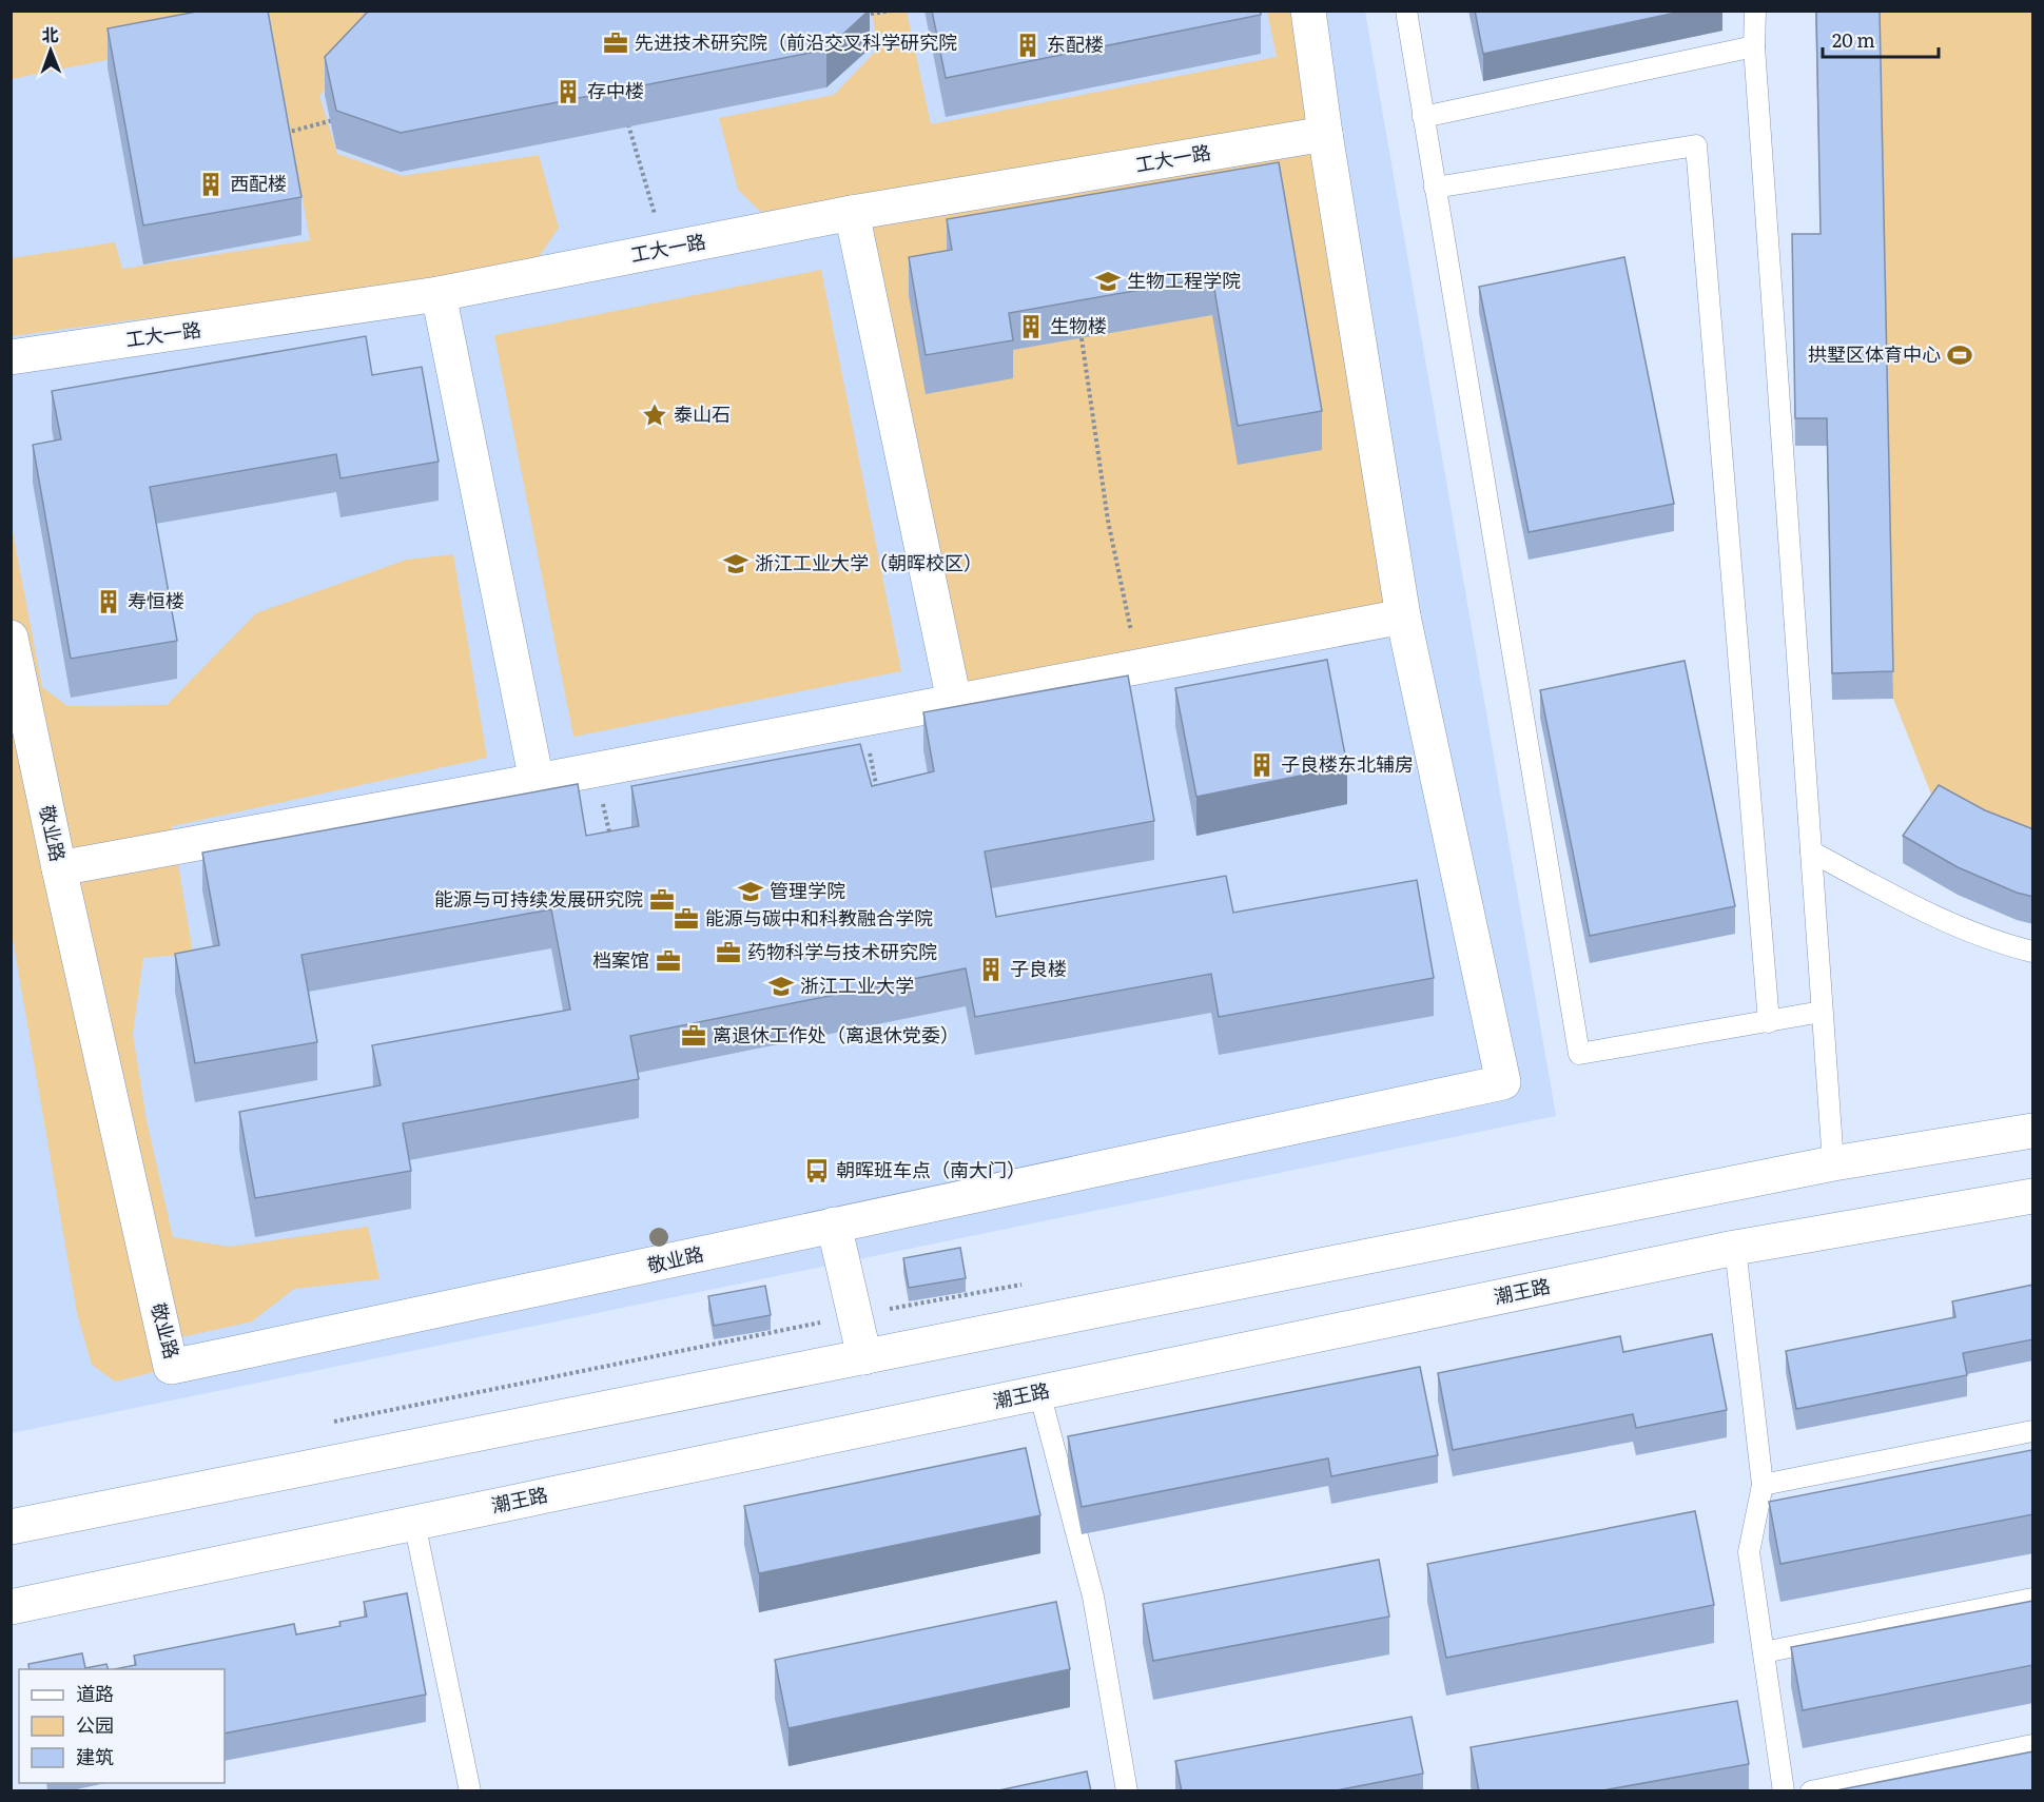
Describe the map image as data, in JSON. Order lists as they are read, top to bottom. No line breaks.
{"streets":{"street":["工大一路","敬业路","潮王路"]},"places":{"office":["先进技术研究院（前沿交叉科学研究院","能源与可持续发展研究院","能源与碳中和科教融合学院","药物科学与技术研究院","档案馆","离退休工作处（离退休党委）"],"building":["东配楼","存中楼","西配楼","生物楼","寿恒楼","子良楼东北辅房","子良楼"],"school or university":["生物工程学院","浙江工业大学（朝晖校区）","管理学院","浙江工业大学"],"sports":["拱墅区体育中心"],"place":["泰山石"],"bus stop":["朝晖班车点（南大门）"]},"legend":["道路","公园","建筑"],"scale_bar":"20 m","north":"top"}
